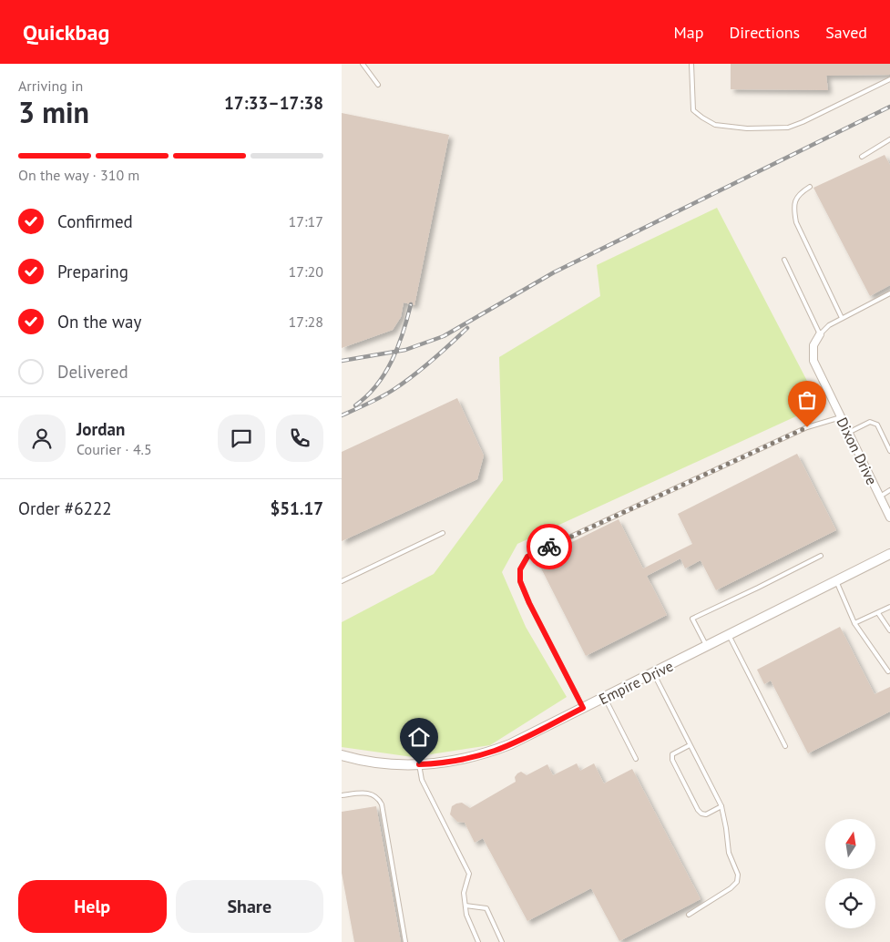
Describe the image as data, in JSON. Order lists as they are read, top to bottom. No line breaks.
{"streets":{"street":["Dixon Drive","Empire Drive"]},"north":"top","page":{"header":"Quickbag","nav":["Map","Directions","Saved"],"heading":["3 min","Arriving in","17:33–17:38"],"panel":["Jordan","Courier · 4.5","Order #6222","$51.17"],"bar":"On the way · 310 m","list":[["Confirmed","17:17"],["Preparing","17:20"],["On the way","17:28"],"Delivered"],"buttons":["Help","Share"]}}
